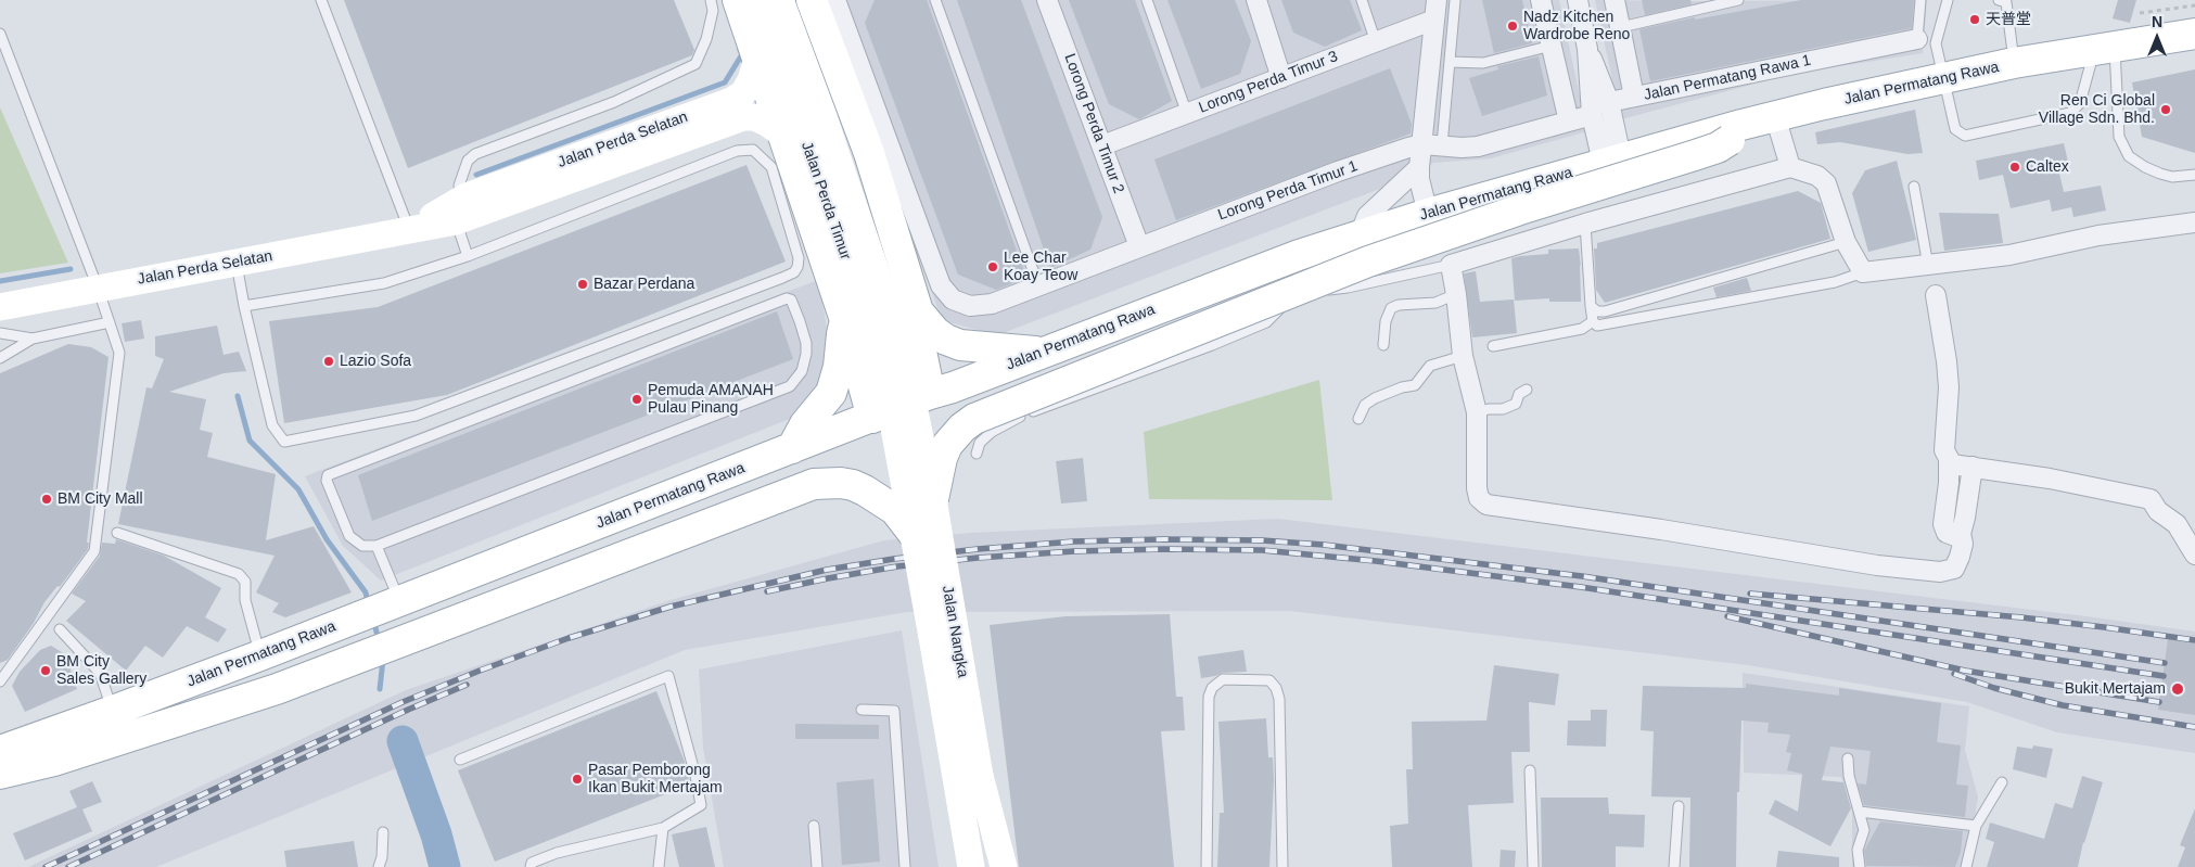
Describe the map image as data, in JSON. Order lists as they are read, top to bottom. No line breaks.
{"streets":{"main road":["Jalan Permatang Rawa"],"street":["Jalan Permatang Rawa 1","Lorong Perda Timur 3","Lorong Perda Timur 2","Jalan Perda Selatan","Lorong Perda Timur 1","Jalan Perda Timur","Jalan Nangka"]},"crossings":[["Lorong Perda Timur 3","Lorong Perda Timur 2"],["Jalan Permatang Rawa","Jalan Perda Timur"],["Jalan Permatang Rawa","Jalan Nangka"],["Lorong Perda Timur 2","Lorong Perda Timur 1"],["Jalan Perda Timur","Jalan Nangka"]],"places":["天普堂","Nadz Kitchen Wardrobe Reno","Ren Ci Global Village Sdn. Bhd.","Caltex","Lee Char Koay Teow","Bazar Perdana","Lazio Sofa","Pemuda AMANAH Pulau Pinang","BM City Mall","BM City Sales Gallery","Bukit Mertajam","Pasar Pemborong Ikan Bukit Mertajam"],"north":"top"}
